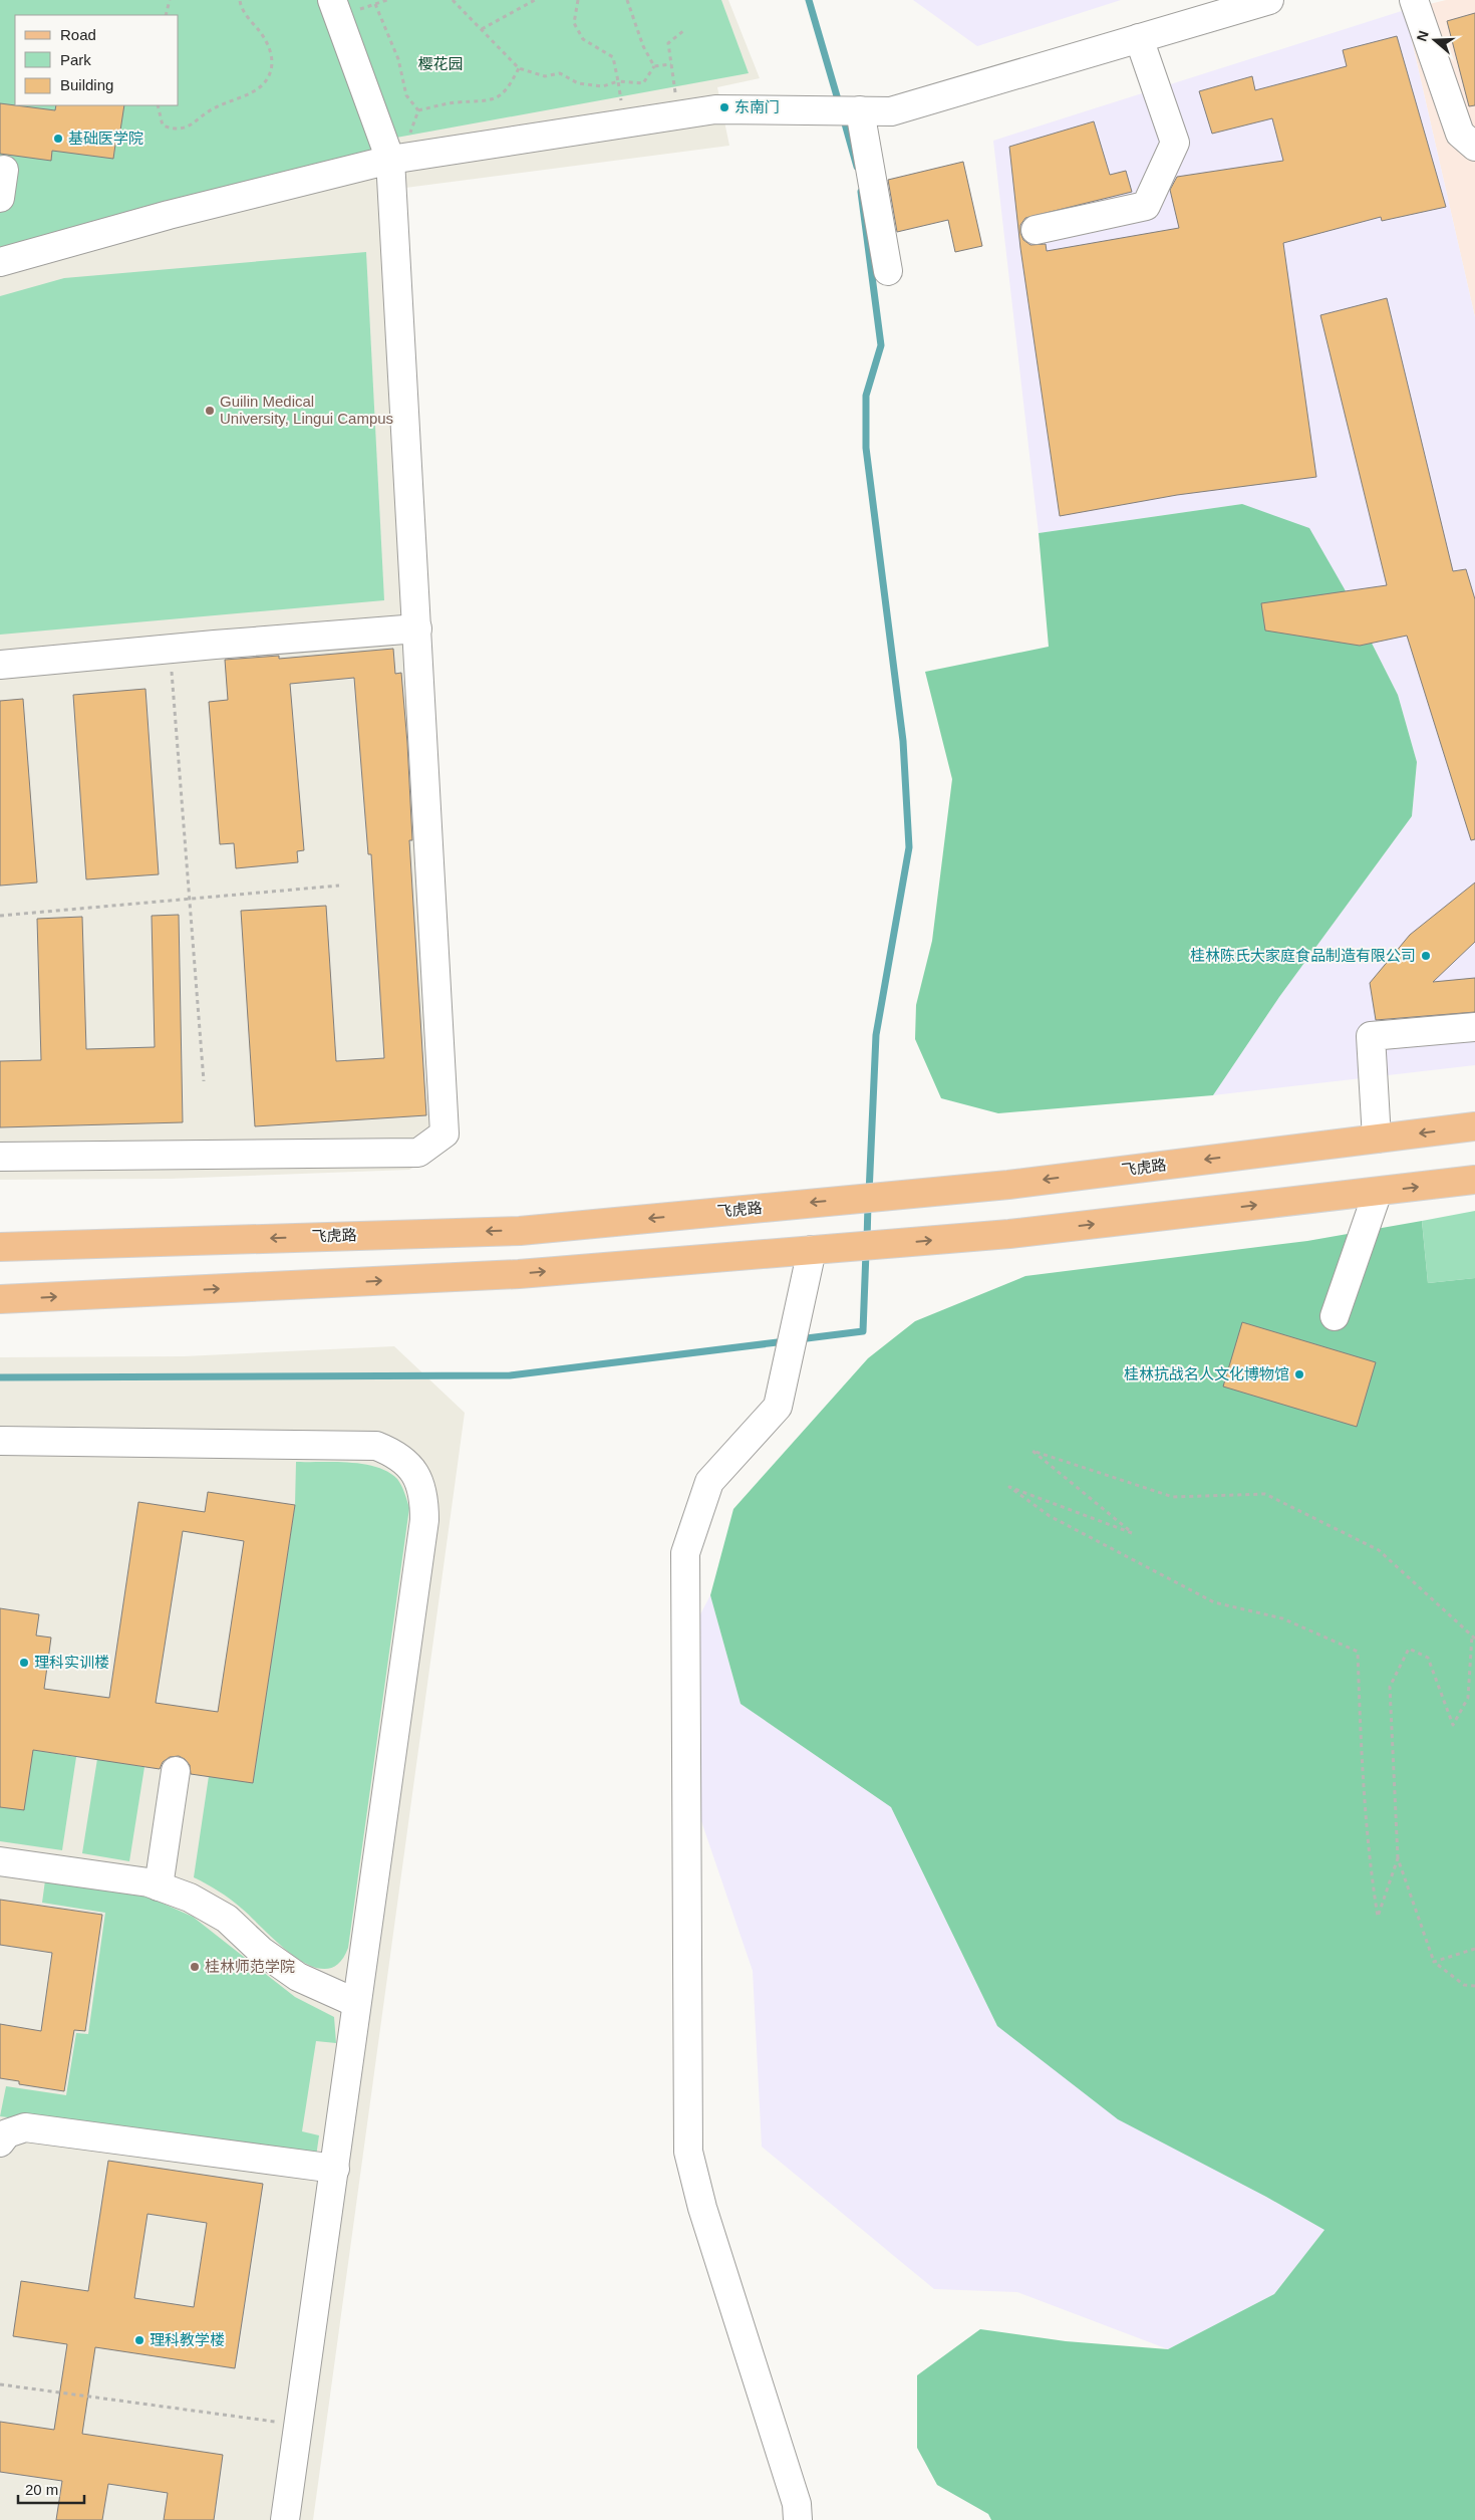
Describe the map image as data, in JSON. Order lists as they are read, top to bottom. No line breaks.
{"streets":{"main road":["飞虎路"]},"parks":["樱花园"],"places":["东南门","基础医学院","Guilin Medical University, Lingui Campus","桂林陈氏大家庭食品制造有限公司","桂林抗战名人文化博物馆","理科实训楼","桂林师范学院","理科教学楼"],"legend":["Road","Park","Building"],"scale_bar":"20 m","north":"left"}
